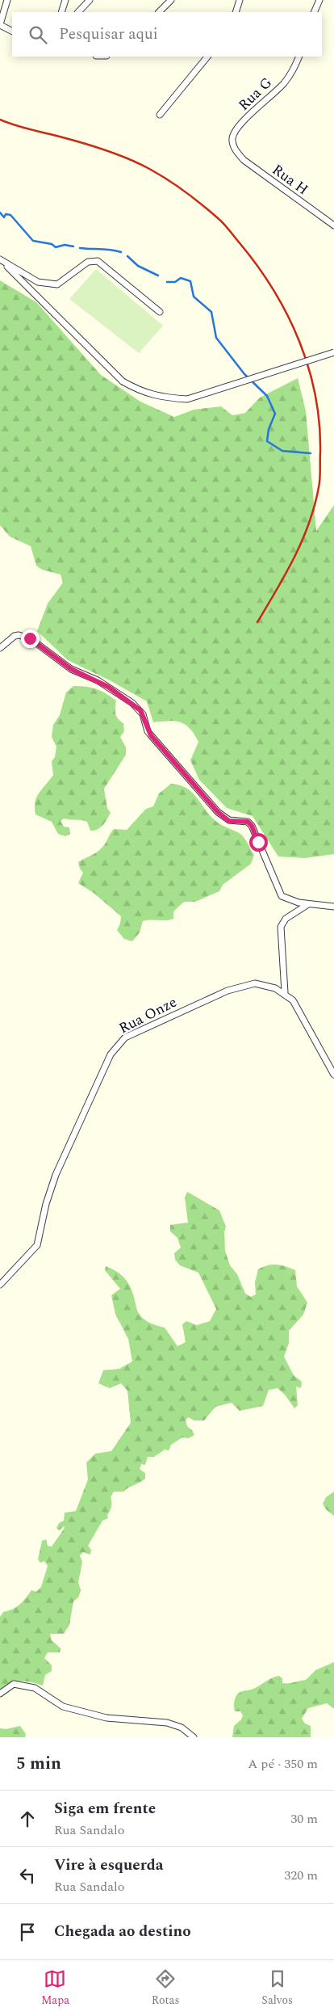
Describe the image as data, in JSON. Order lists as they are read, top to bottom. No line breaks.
{"streets":{"street":["Rua G","Rua H","Rua Onze"]},"crossings":[["Rua G","Rua H"]],"page":{"search":"Pesquisar aqui","heading":["5 min","A pé · 350 m"],"list":[["Siga em frente","Rua Sandalo","30 m"],["Vire à esquerda","Rua Sandalo","320 m"],"Chegada ao destino"],"nav":["Mapa","Rotas","Salvos"]}}
